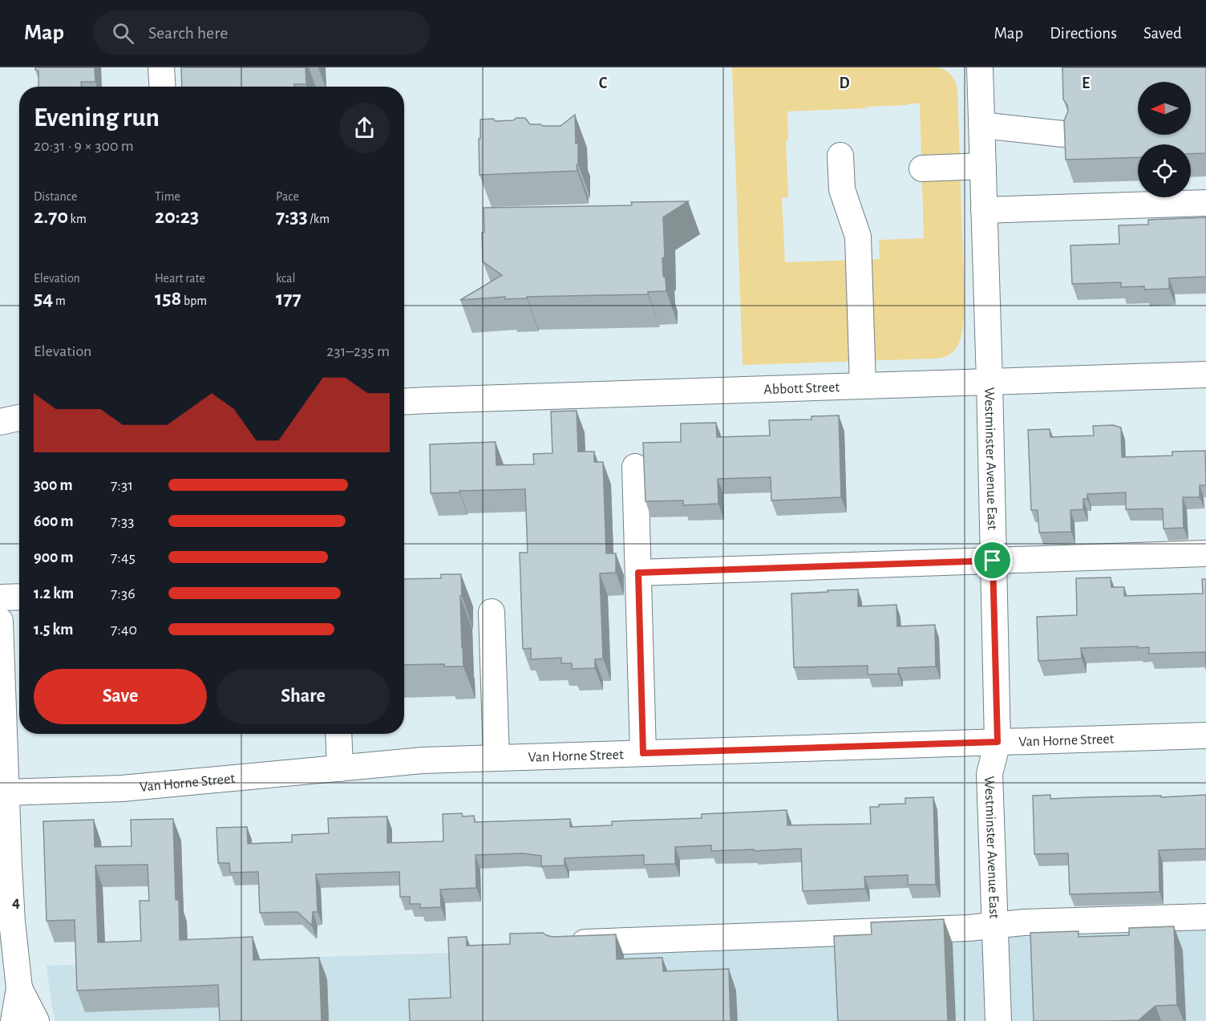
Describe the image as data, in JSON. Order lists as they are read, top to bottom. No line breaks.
{"streets":{"street":["Abbott Street","Westminster Avenue East","Van Horne Street"]},"crossings":[["Abbott Street","Westminster Avenue East"],["Westminster Avenue East","Van Horne Street"]],"north":"left","page":{"header":"Map","search":"Search here","nav":["Map","Directions","Saved"],"heading":["Evening run","20:31 · 9 × 300 m"],"stats":[["Distance","2.70 km"],["Time","20:23"],["Pace","7:33 /km"],["Elevation","54 m"],["Heart rate","158 bpm"],["kcal","177"]],"chart":["Elevation","231–235 m"],"list":[{"name":"300 m","note":"7:31"},{"name":"600 m","note":"7:33"},{"name":"900 m","note":"7:45"},{"name":"1.2 km","note":"7:36"},{"name":"1.5 km","note":"7:40"}],"buttons":["Save","Share"]},"grid":{"columns":["C","D","E"],"rows":["4"]}}
